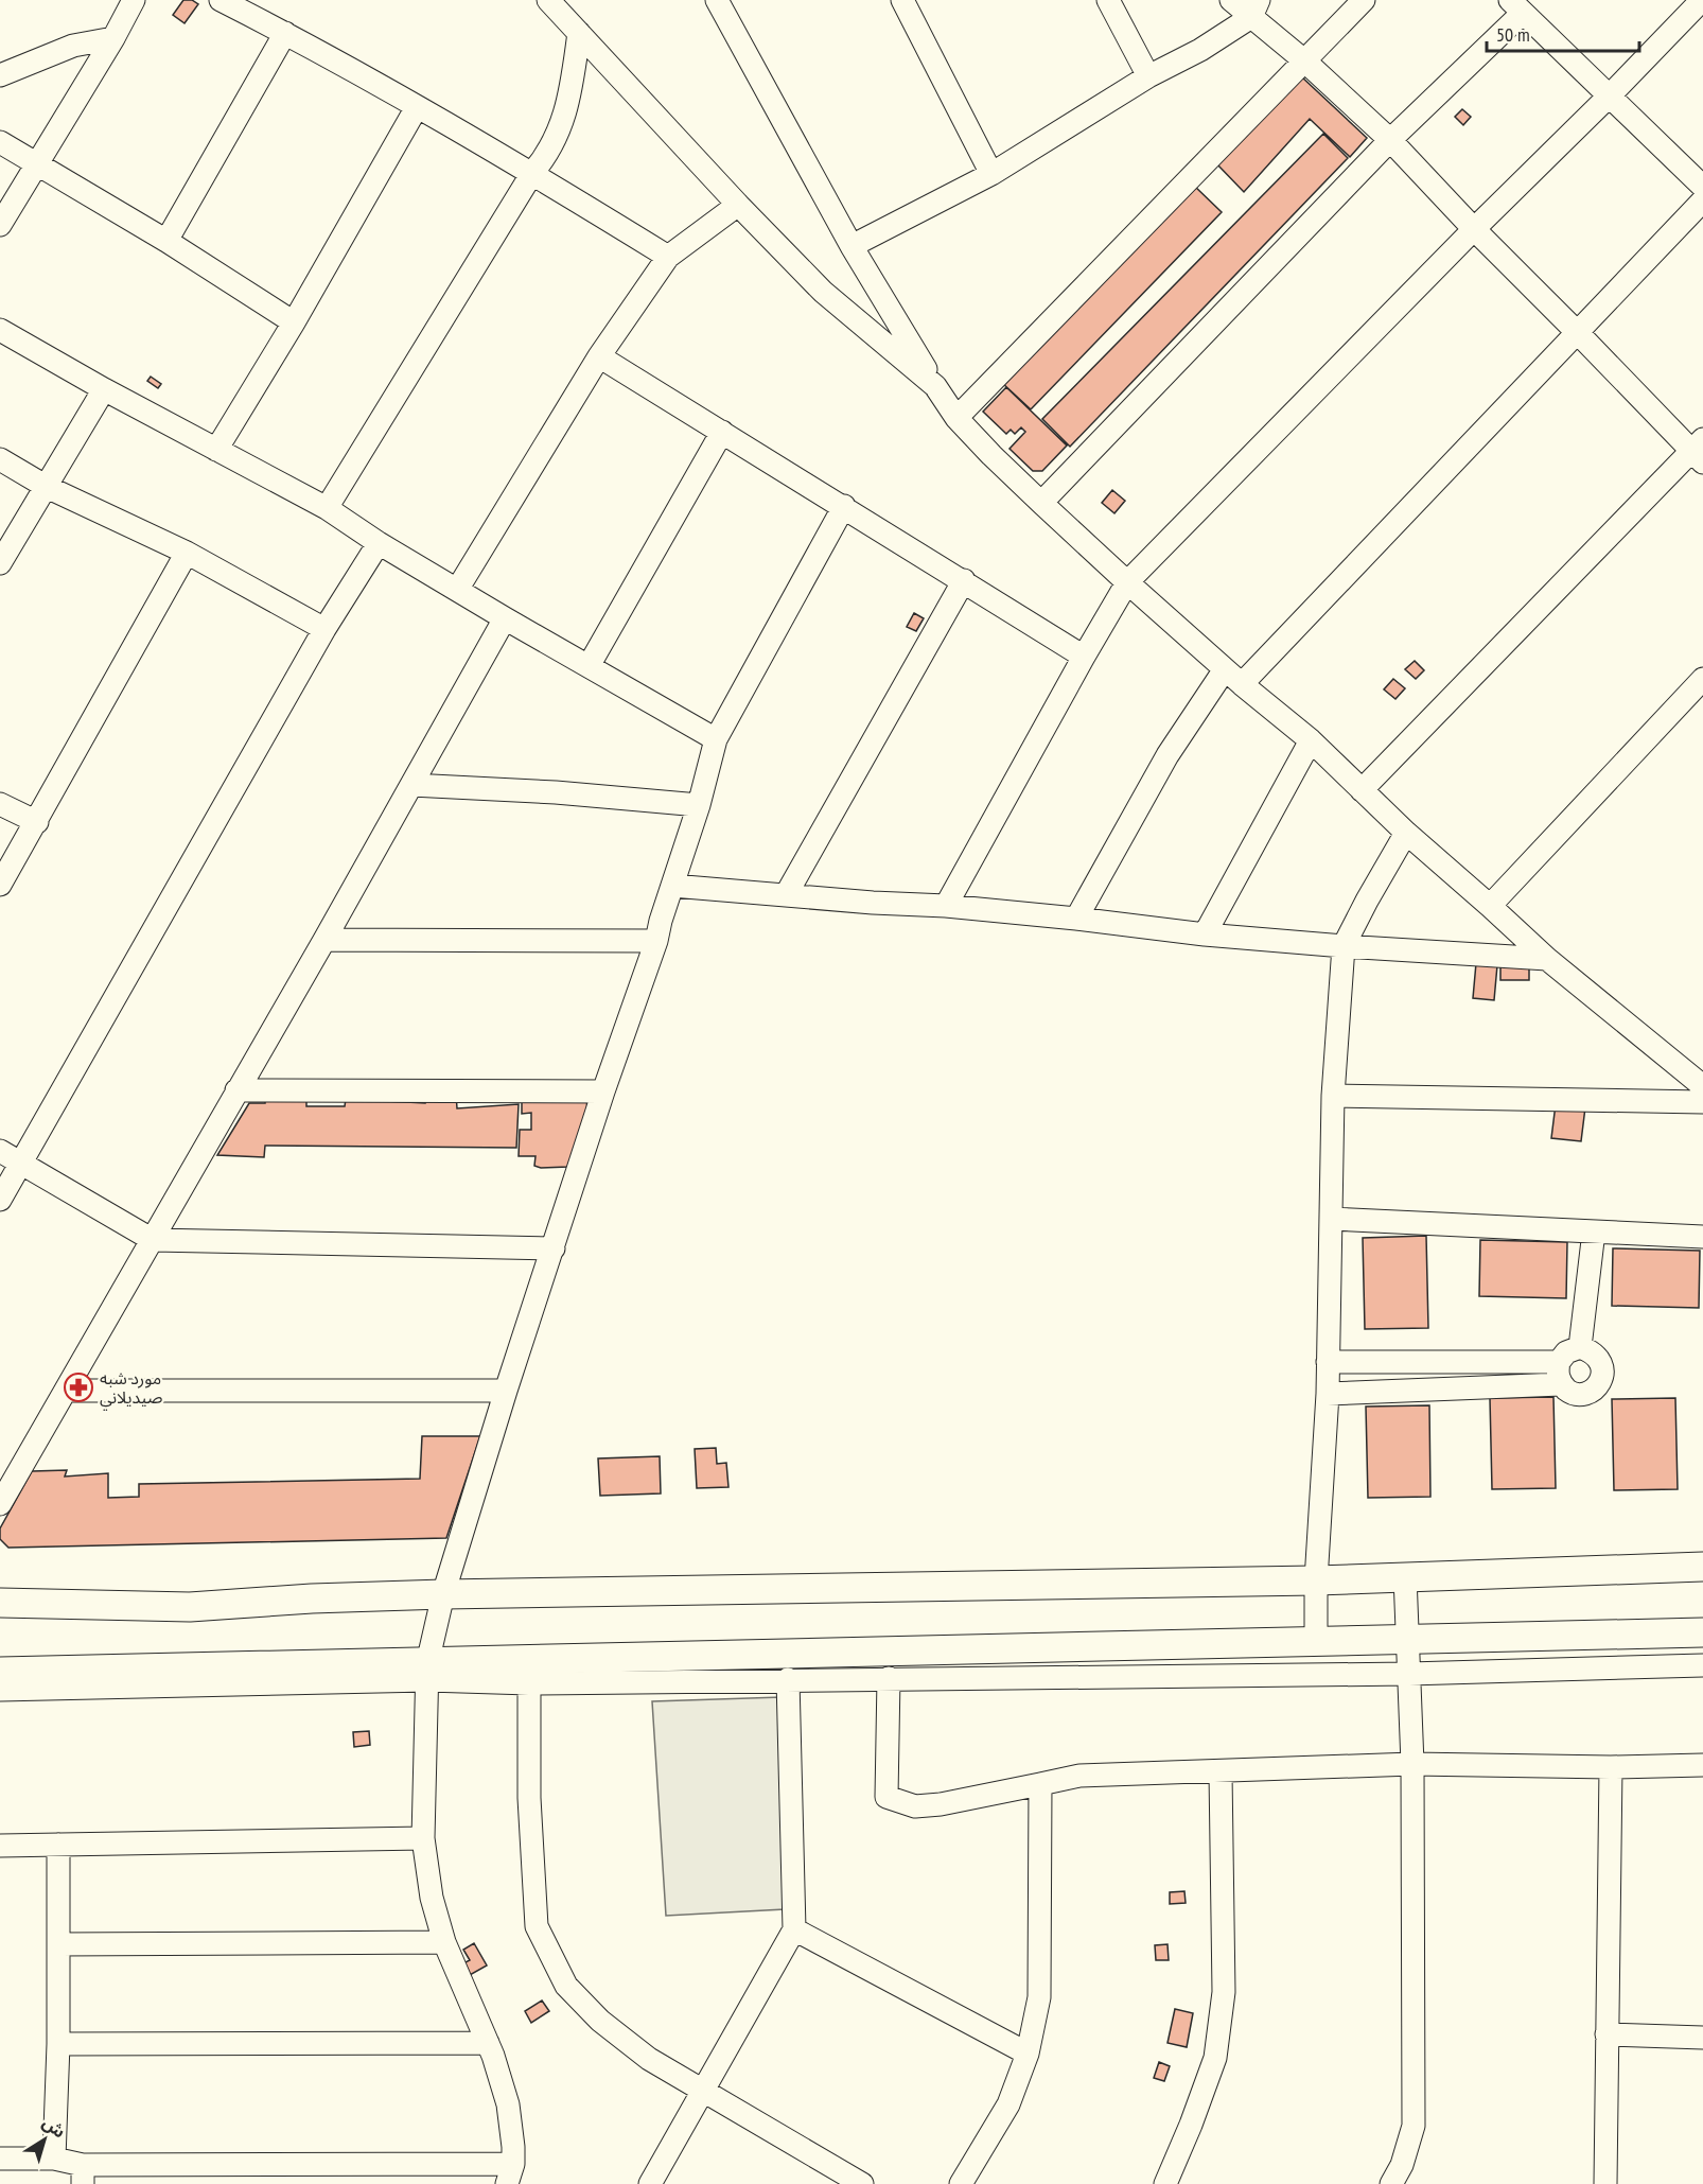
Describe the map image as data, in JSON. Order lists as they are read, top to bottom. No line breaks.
{"places":{"pharmacy":["مورد شبه صيديلاني"]},"scale_bar":"50 m","north":"top right"}
